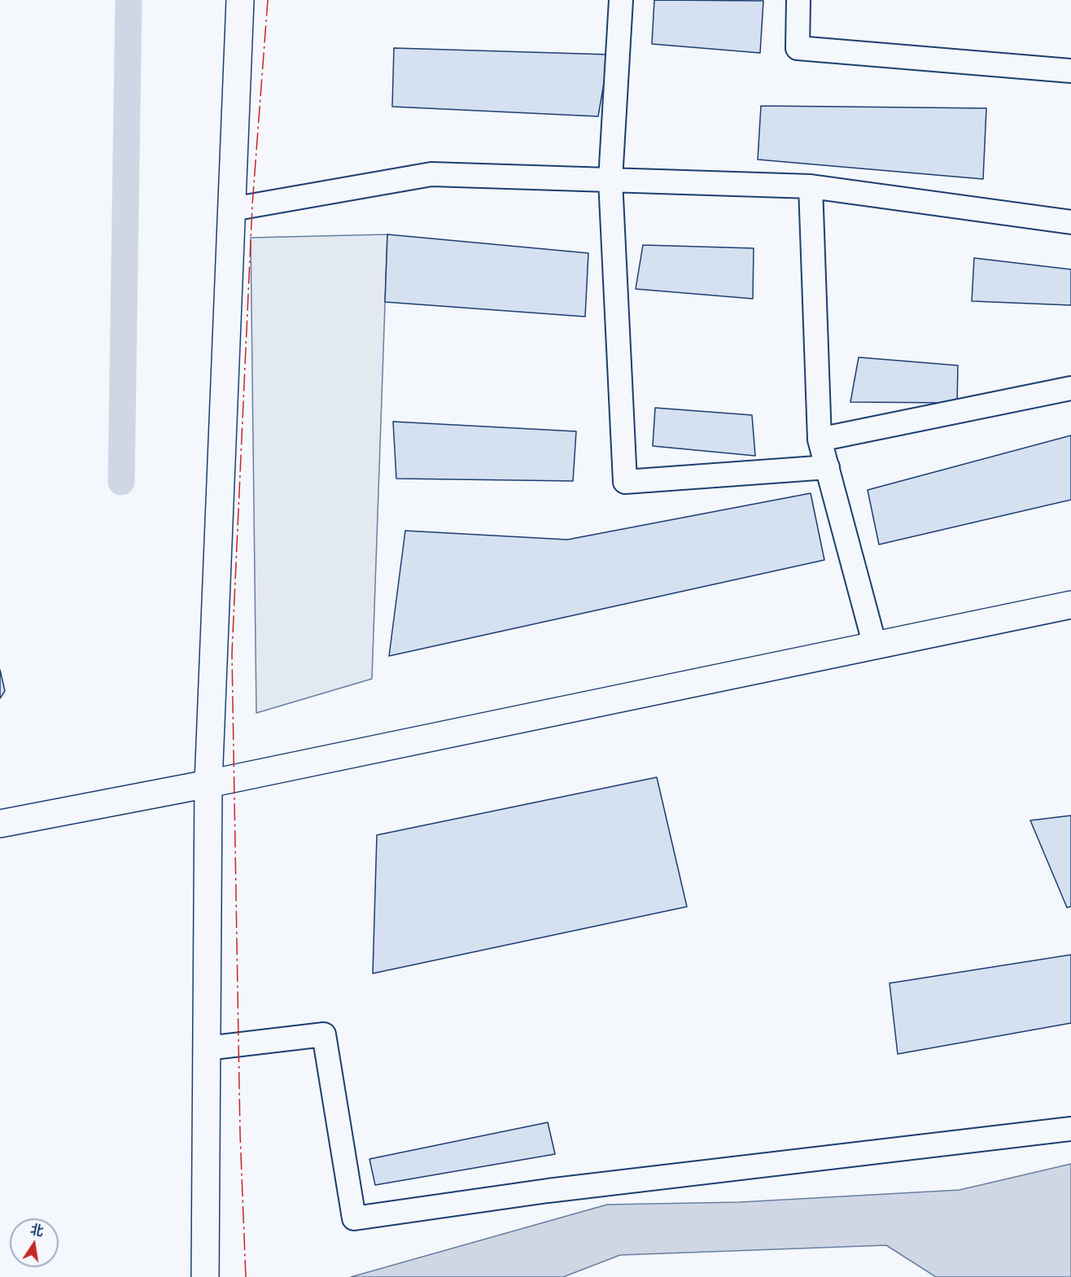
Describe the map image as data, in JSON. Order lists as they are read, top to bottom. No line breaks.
{"north":"top"}
